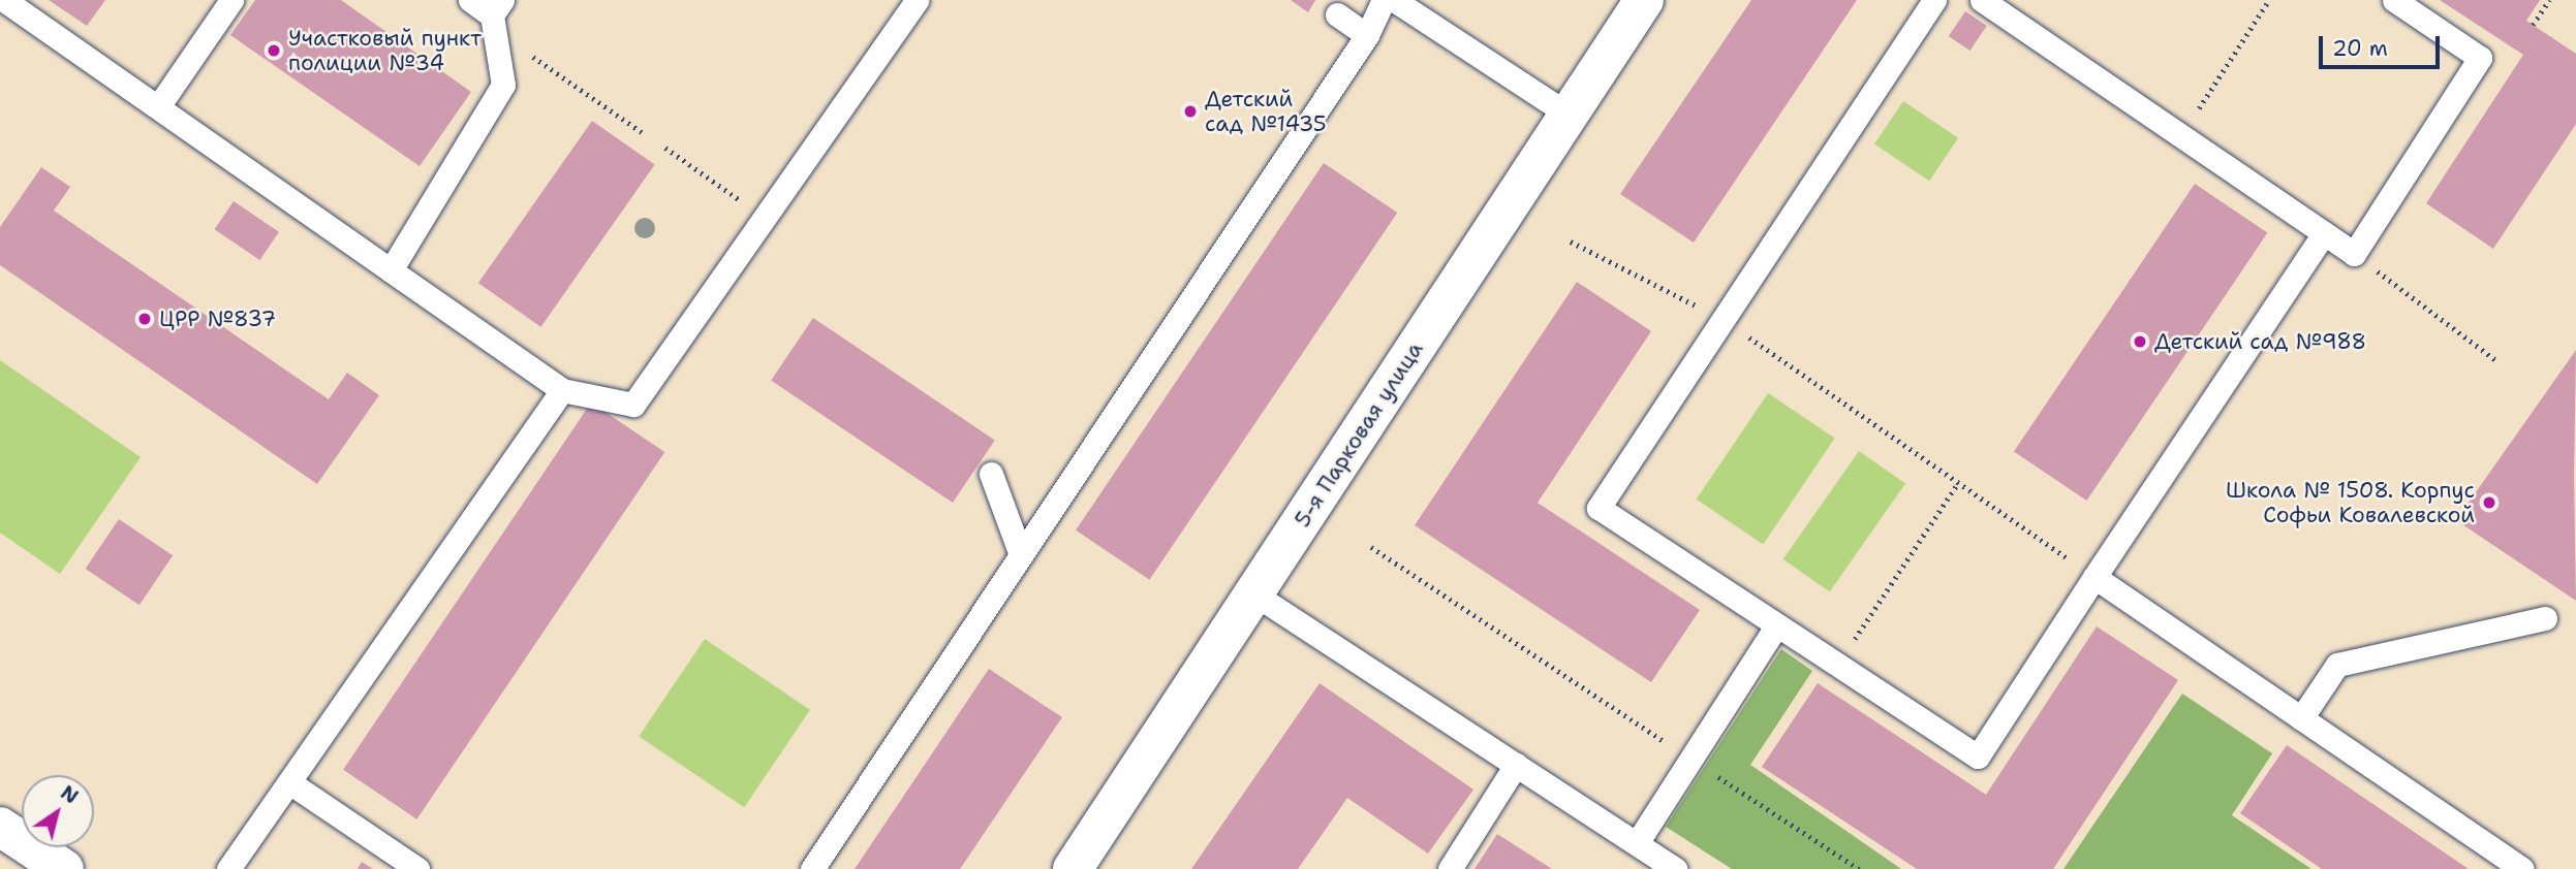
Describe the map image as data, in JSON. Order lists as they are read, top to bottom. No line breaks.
{"streets":{"street":["5-я Парковая улица"]},"places":["Участковый пункт полиции №34","Детский сад №1435","ЦРР №837","Детский сад №988","Школа № 1508. Корпус Софьи Ковалевской"],"scale_bar":"20 m","north":"top right"}
